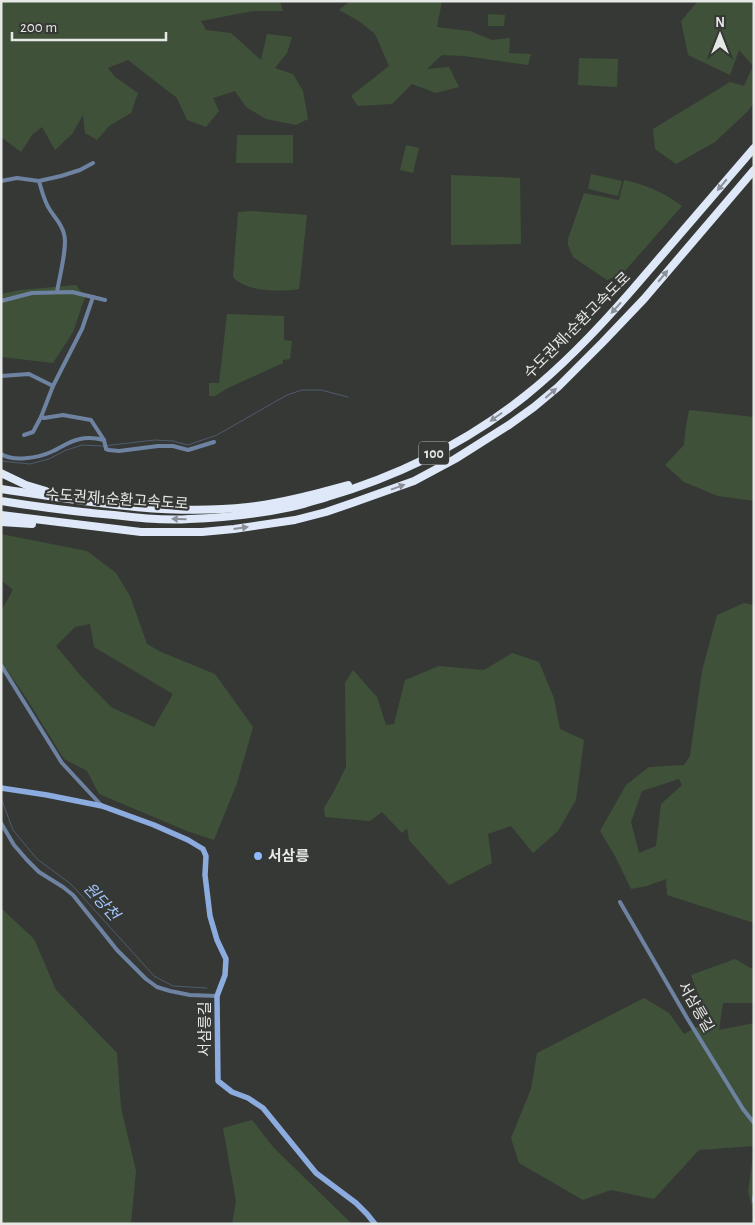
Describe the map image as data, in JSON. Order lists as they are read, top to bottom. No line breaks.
{"streets":{"highway":["수도권제1순환고속도로","100"],"street":["서삼릉길"]},"water":["원당천"],"places":["서삼릉"],"scale_bar":"200 m","north":"top"}
